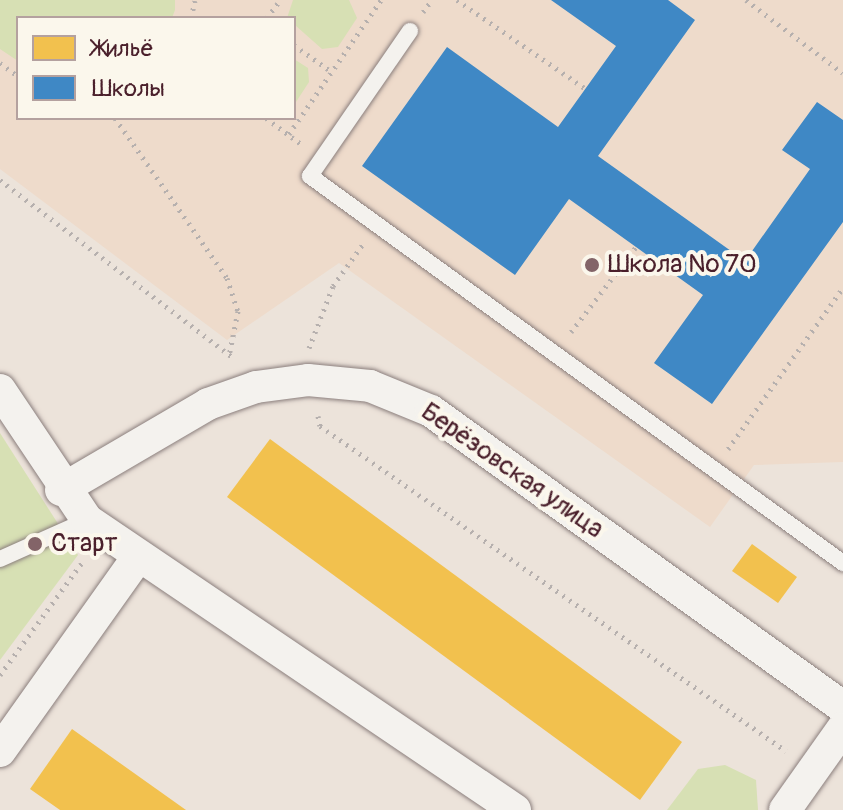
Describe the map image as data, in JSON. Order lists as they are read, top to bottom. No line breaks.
{"streets":{"street":["Берёзовская улица"]},"places":["Школа № 70","Старт"],"legend":["Жильё","Школы"]}
